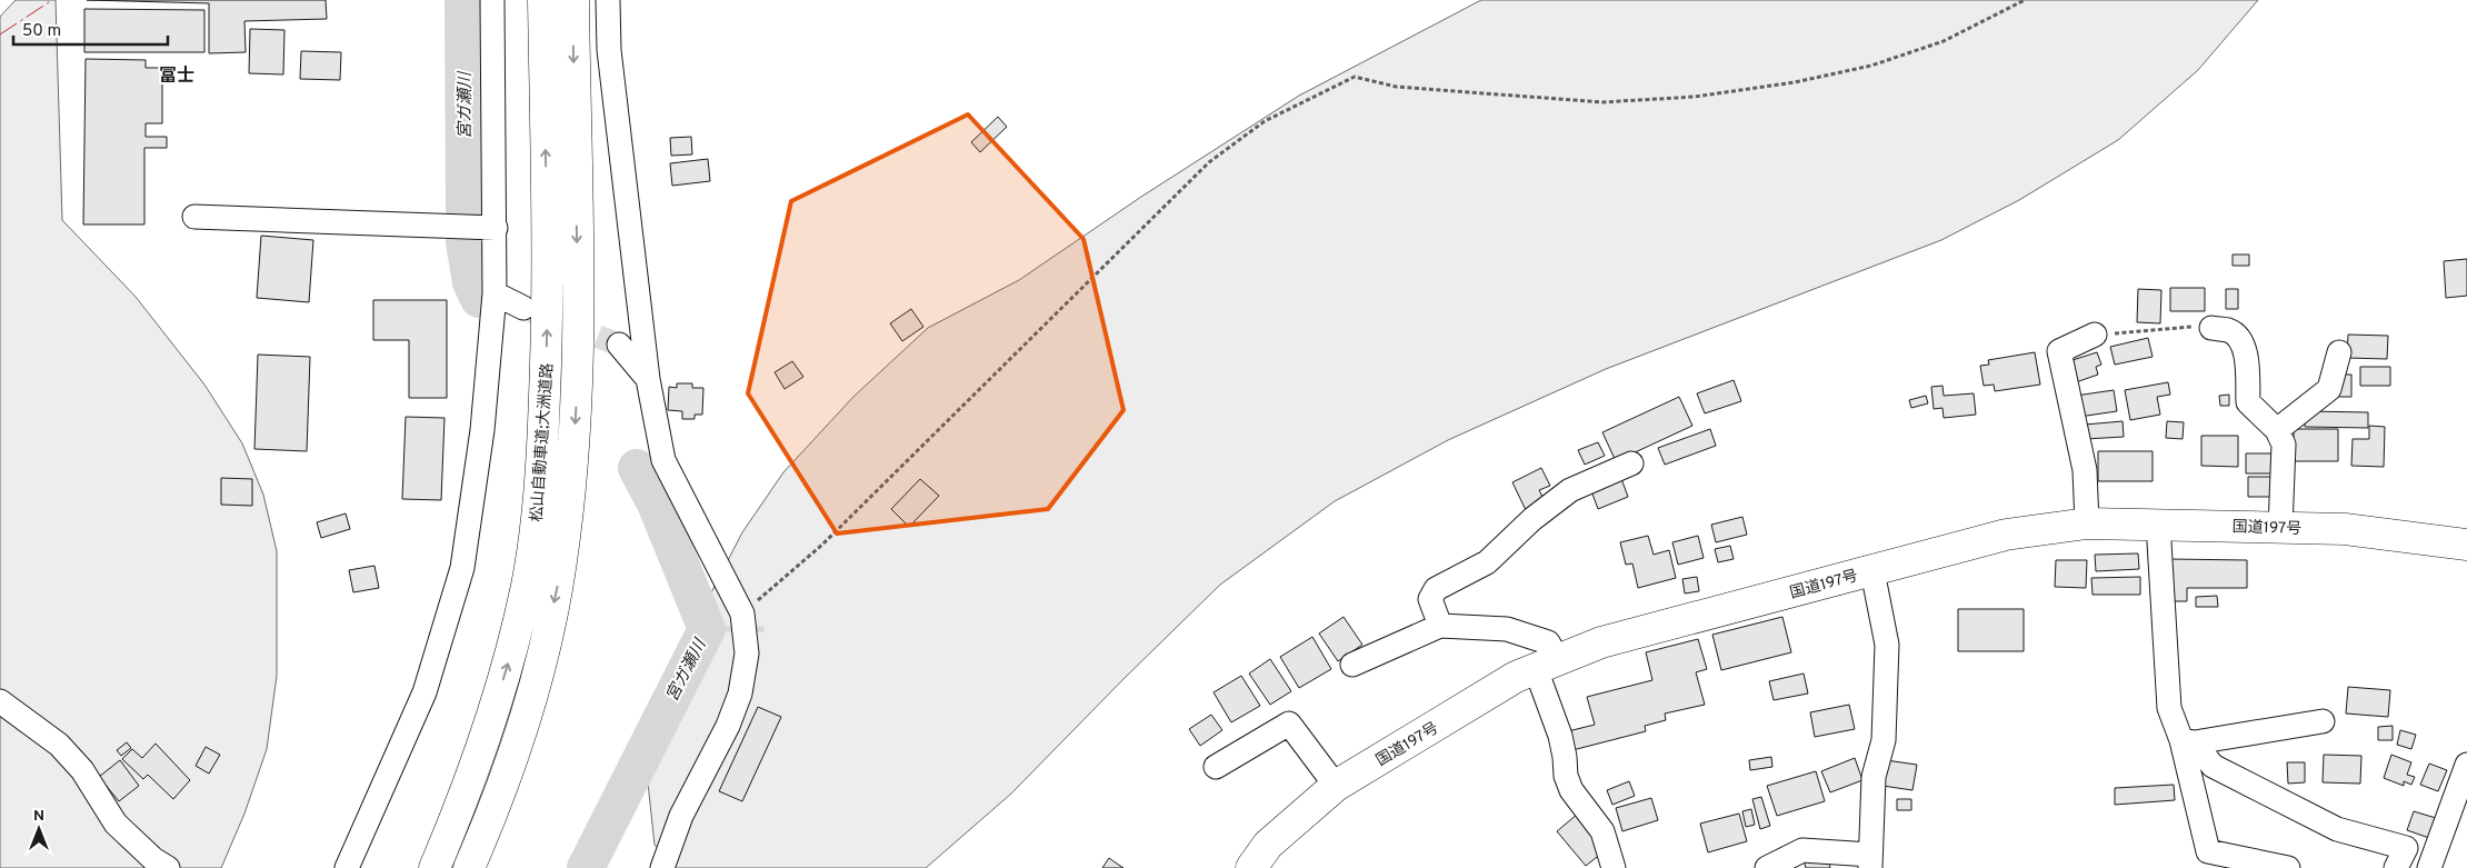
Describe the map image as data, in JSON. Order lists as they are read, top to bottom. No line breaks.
{"streets":{"highway":["松山自動車道;大洲道路","国道197号"]},"districts":["冨士"],"water":["宮ガ瀬川"],"scale_bar":"50 m","north":"top"}
